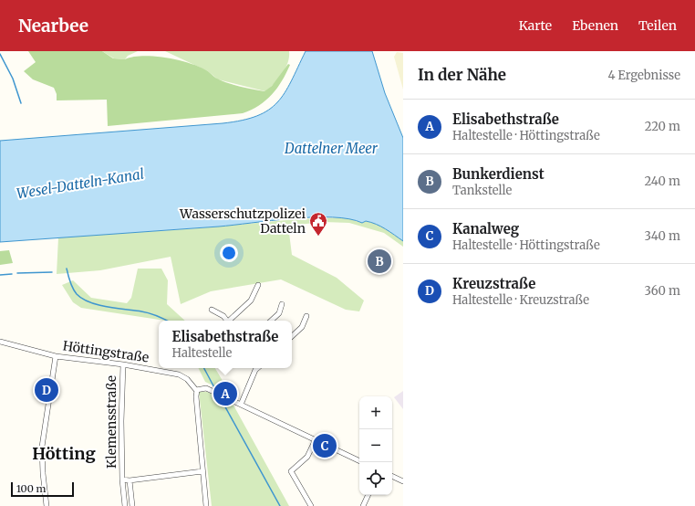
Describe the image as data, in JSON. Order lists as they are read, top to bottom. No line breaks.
{"streets":{"street":["Höttingstraße","Klemensstraße"]},"crossings":[["Höttingstraße","Klemensstraße"]],"districts":["Hötting"],"water":["Dattelner Meer","Wesel-Datteln-Kanal"],"places":{"public building":["Wasserschutzpolizei Datteln"]},"scale_bar":"100 m","page":{"header":"Nearbee","nav":["Karte","Ebenen","Teilen"],"heading":["In der Nähe","4 Ergebnisse"],"list":[{"mark":"A","name":"Elisabethstraße","note":"Haltestelle · Höttingstraße","value":"220 m"},{"mark":"B","name":"Bunkerdienst","note":"Tankstelle","value":"240 m"},{"mark":"C","name":"Kanalweg","note":"Haltestelle · Höttingstraße","value":"340 m"},{"mark":"D","name":"Kreuzstraße","note":"Haltestelle · Kreuzstraße","value":"360 m"}],"pins":["B","D","A","C"],"popup":["Elisabethstraße","Haltestelle"],"map_buttons":["+","−"],"scale":"100 m"}}
